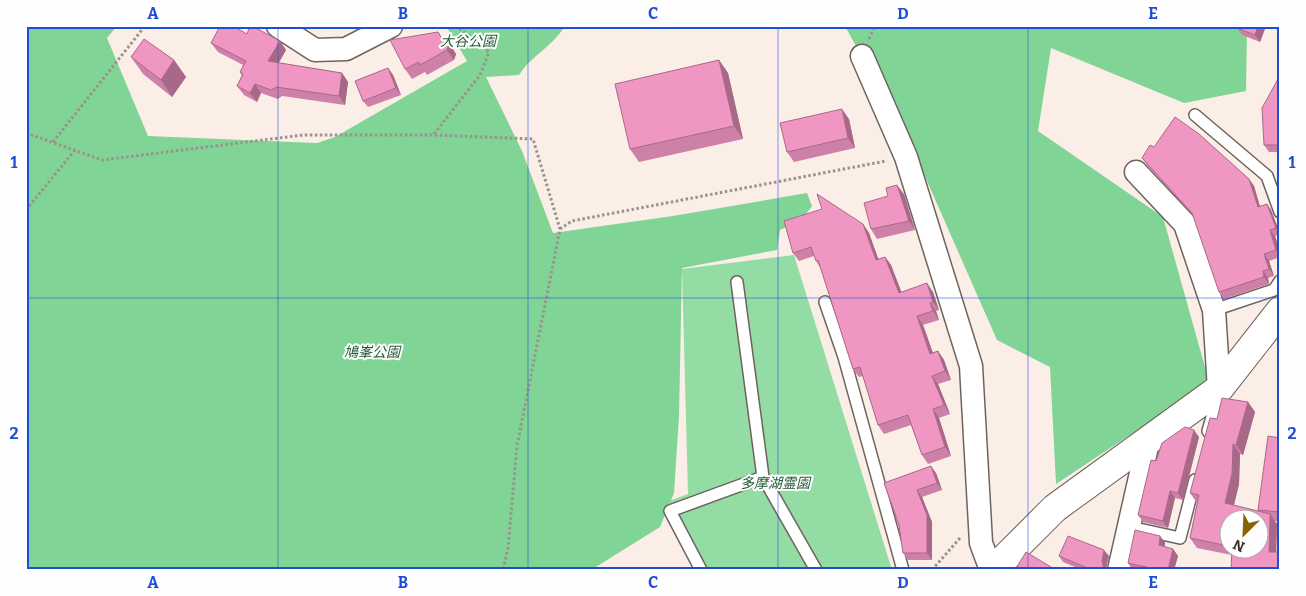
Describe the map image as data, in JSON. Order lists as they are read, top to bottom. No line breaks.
{"parks":["大谷公園","鳩峯公園","多摩湖霊園"],"north":"bottom left","grid":{"columns":["A","B","C","D","E"],"rows":["1","2"]}}
